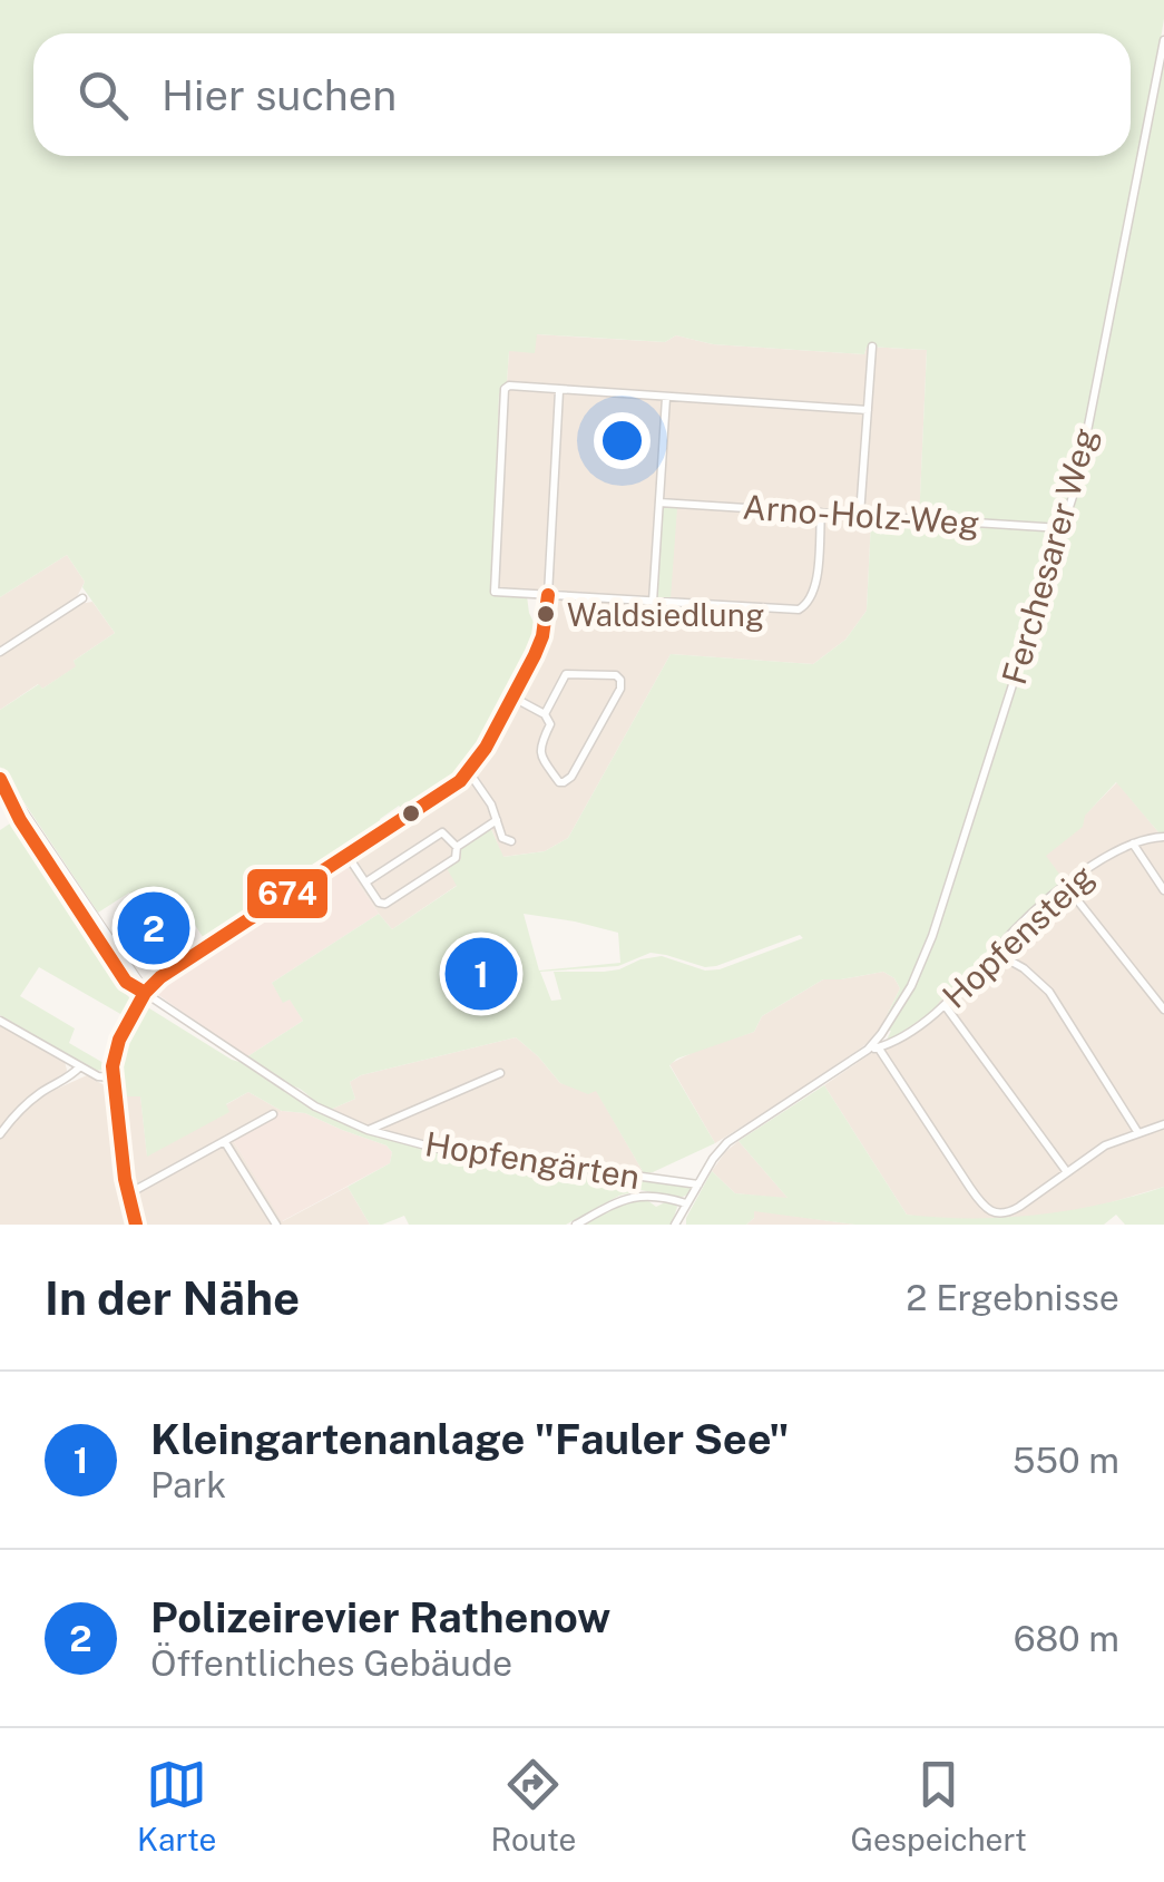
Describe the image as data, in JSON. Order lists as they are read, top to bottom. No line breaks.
{"streets":{"street":["Arno-Holz-Weg","Ferchesarer Weg","Hopfensteig","Hopfengärten"]},"crossings":[["Arno-Holz-Weg","Ferchesarer Weg"],["Ferchesarer Weg","Hopfensteig"],["Ferchesarer Weg","Hopfengärten"]],"places":["Waldsiedlung"],"lines":["transit line 674"],"page":{"search":"Hier suchen","pins":["2","1"],"heading":["In der Nähe","2 Ergebnisse"],"list":[{"mark":"1","name":"Kleingartenanlage \"Fauler See\"","note":"Park","value":"550 m"},{"mark":"2","name":"Polizeirevier Rathenow","note":"Öffentliches Gebäude","value":"680 m"}],"nav":["Karte","Route","Gespeichert"]}}
